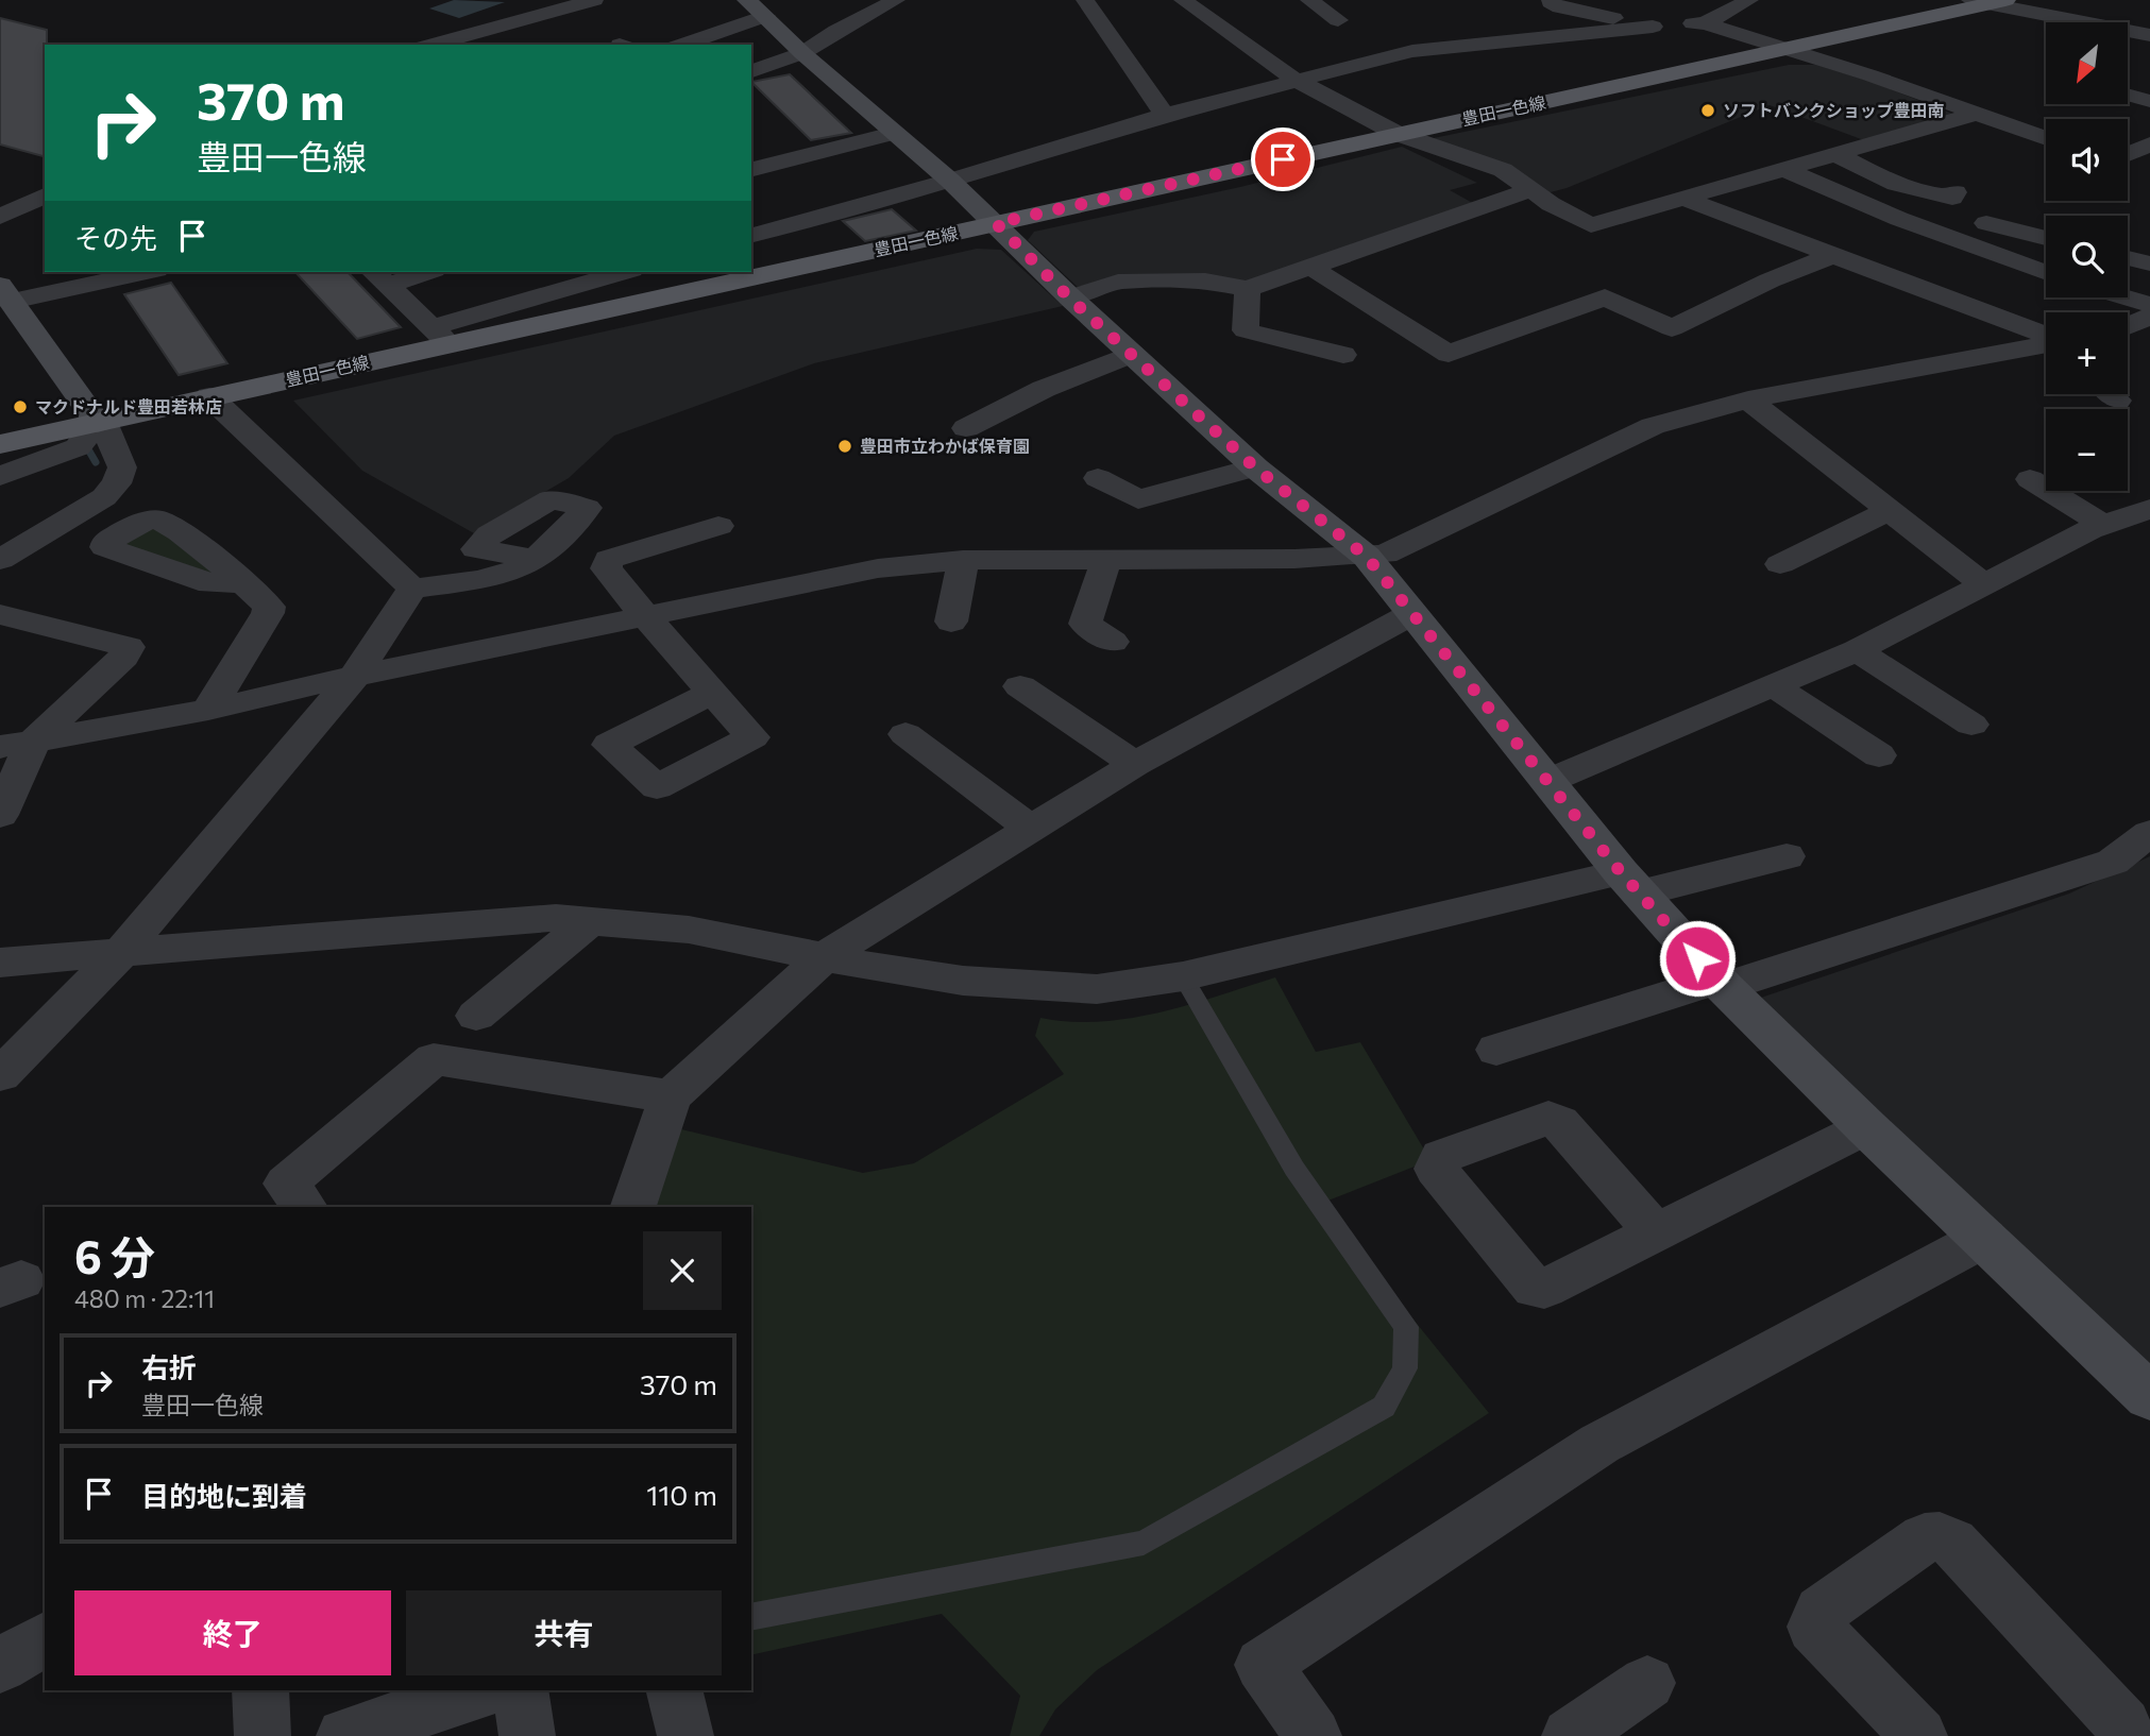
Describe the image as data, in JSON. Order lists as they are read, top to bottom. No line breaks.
{"streets":{"main road":["豊田一色線"]},"places":["ソフトバンクショップ豊田南","マクドナルド豊田若林店","豊田市立わかば保育園"],"north":"bottom left","page":{"map_buttons":["+","−"],"turn":["370 m","豊田一色線"],"then":"その先","heading":["6 分","480 m · 22:11"],"list":[{"name":"右折","note":"豊田一色線","value":"370 m"},{"name":"目的地に到着","value":"110 m"}],"buttons":["終了","共有"]}}
